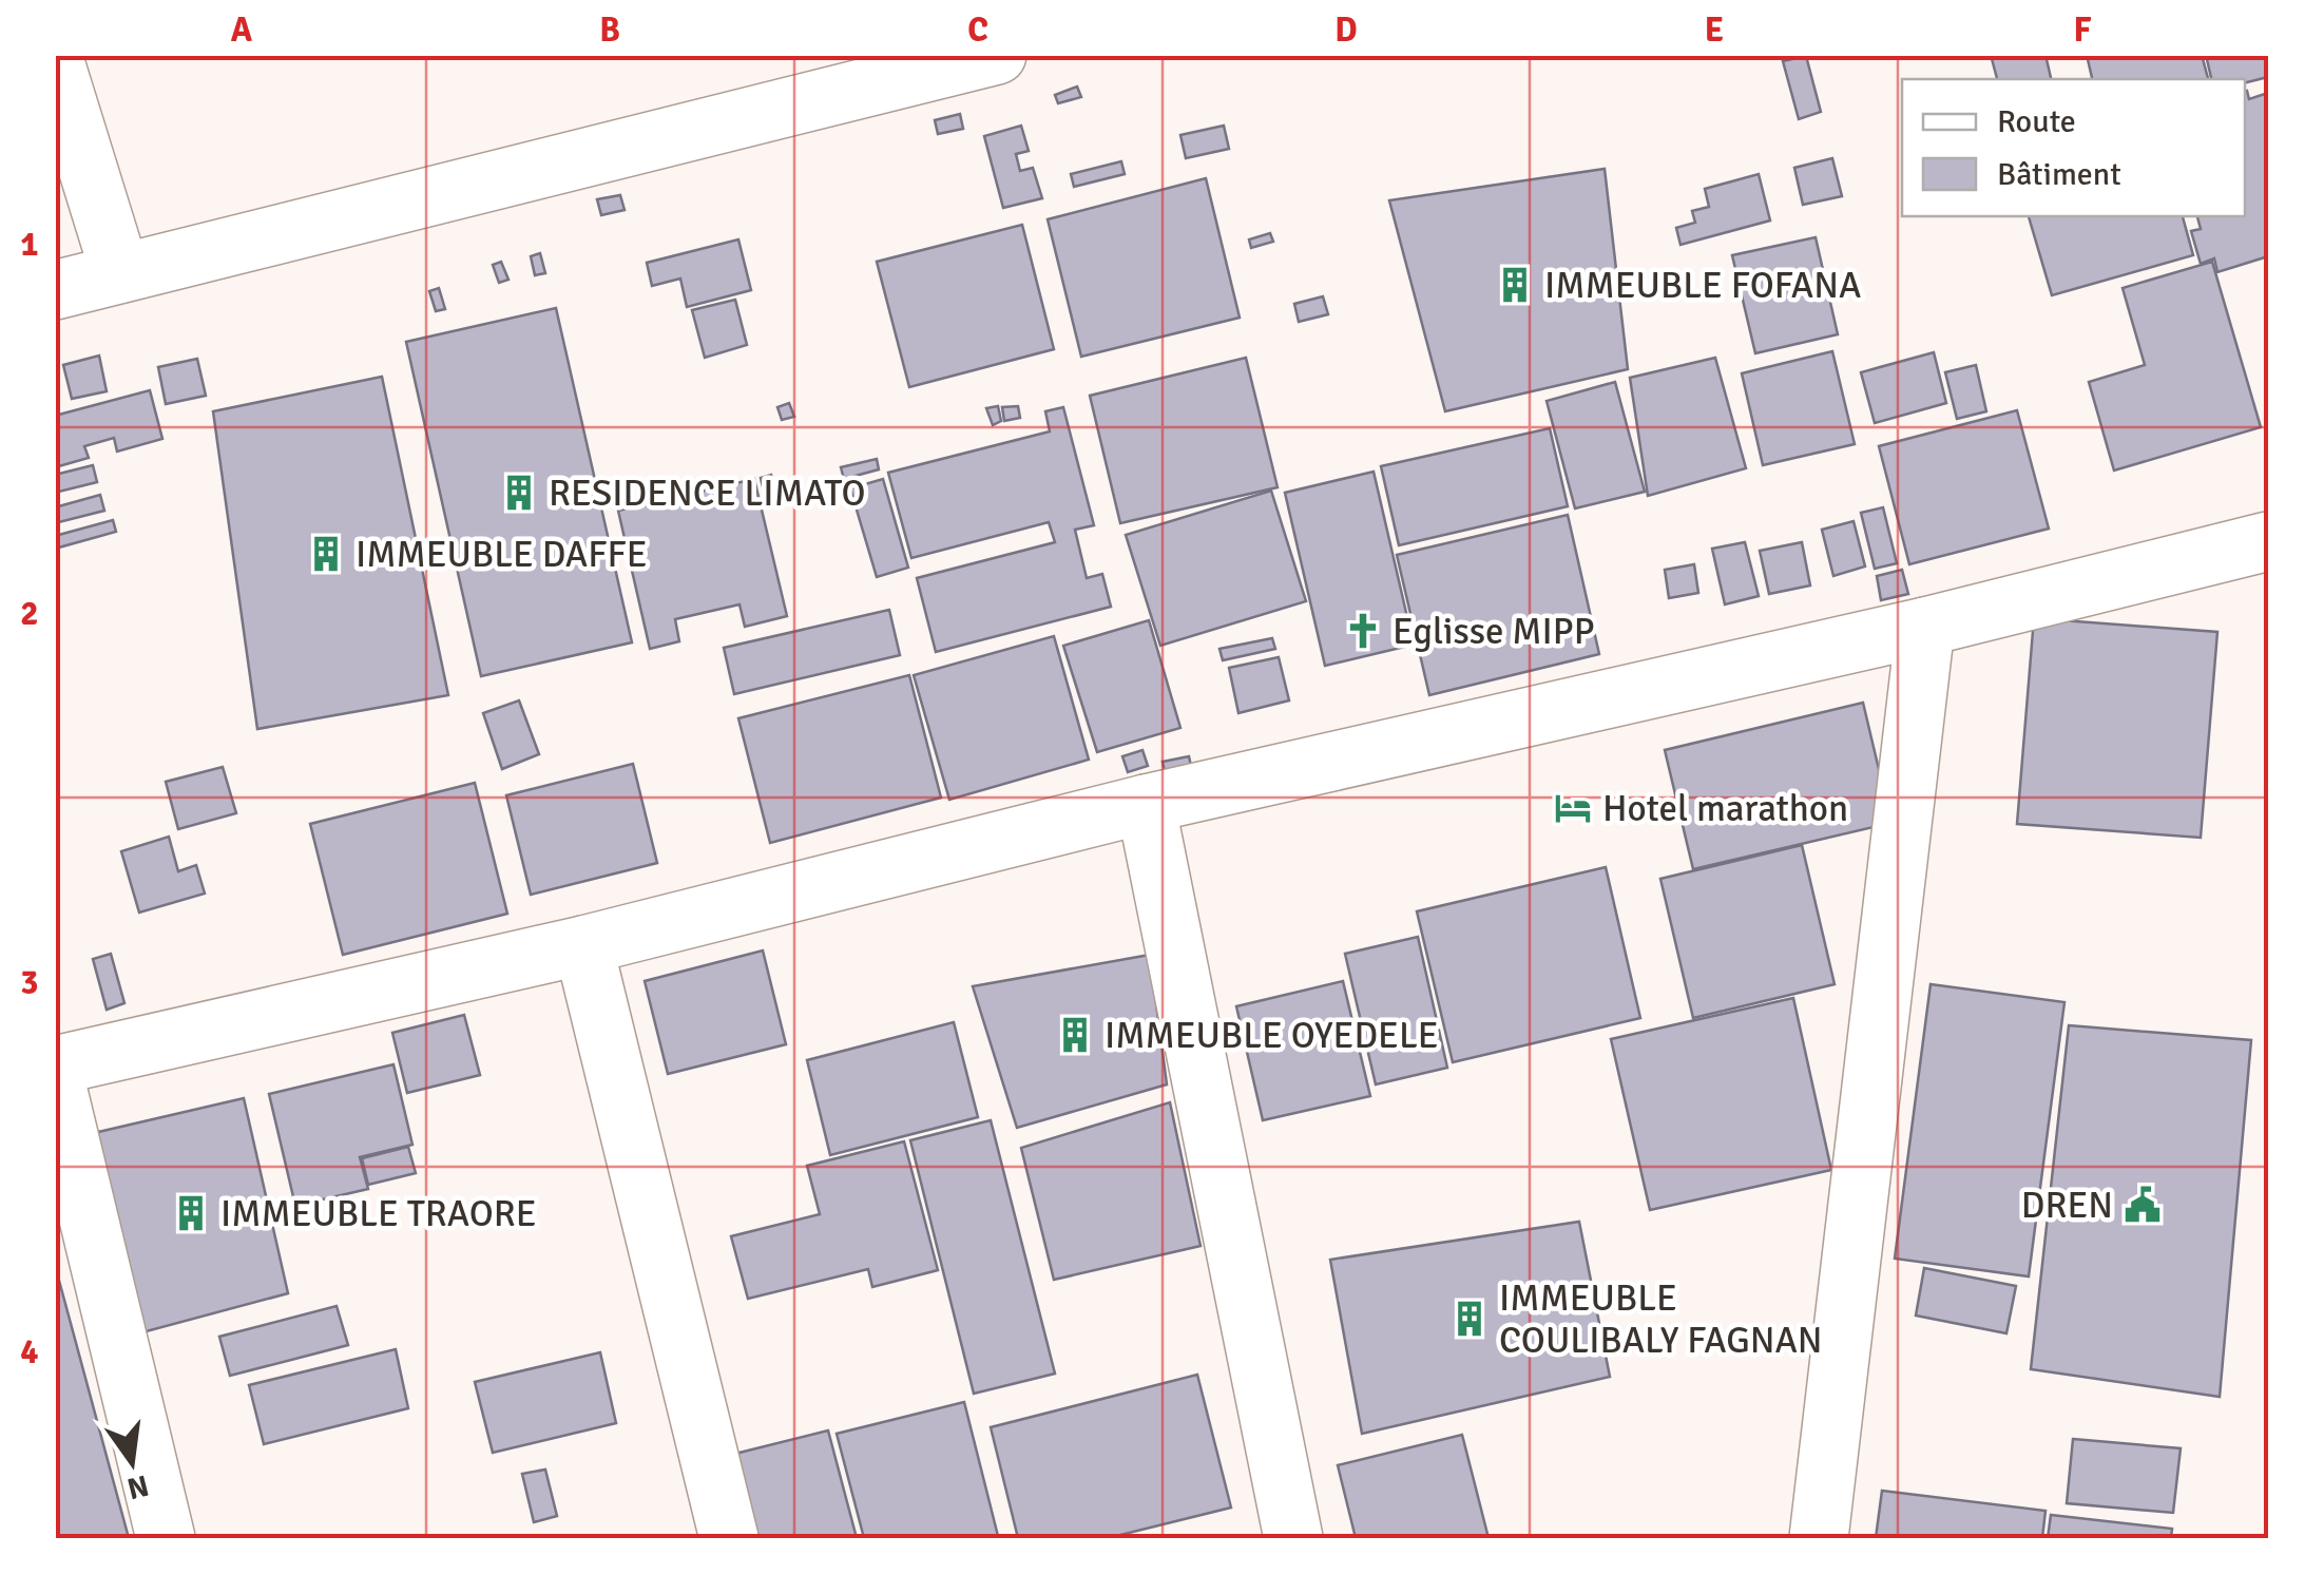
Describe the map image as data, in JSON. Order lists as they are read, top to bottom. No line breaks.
{"places":{"building":["IMMEUBLE FOFANA","RESIDENCE LIMATO","IMMEUBLE DAFFE","IMMEUBLE OYEDELE","IMMEUBLE TRAORE","IMMEUBLE COULIBALY FAGNAN"],"church":["Eglisse MIPP"],"hotel":["Hotel marathon"],"public building":["DREN"]},"legend":["Route","Bâtiment"],"north":"bottom","grid":{"columns":["A","B","C","D","E","F"],"rows":["1","2","3","4"]}}
